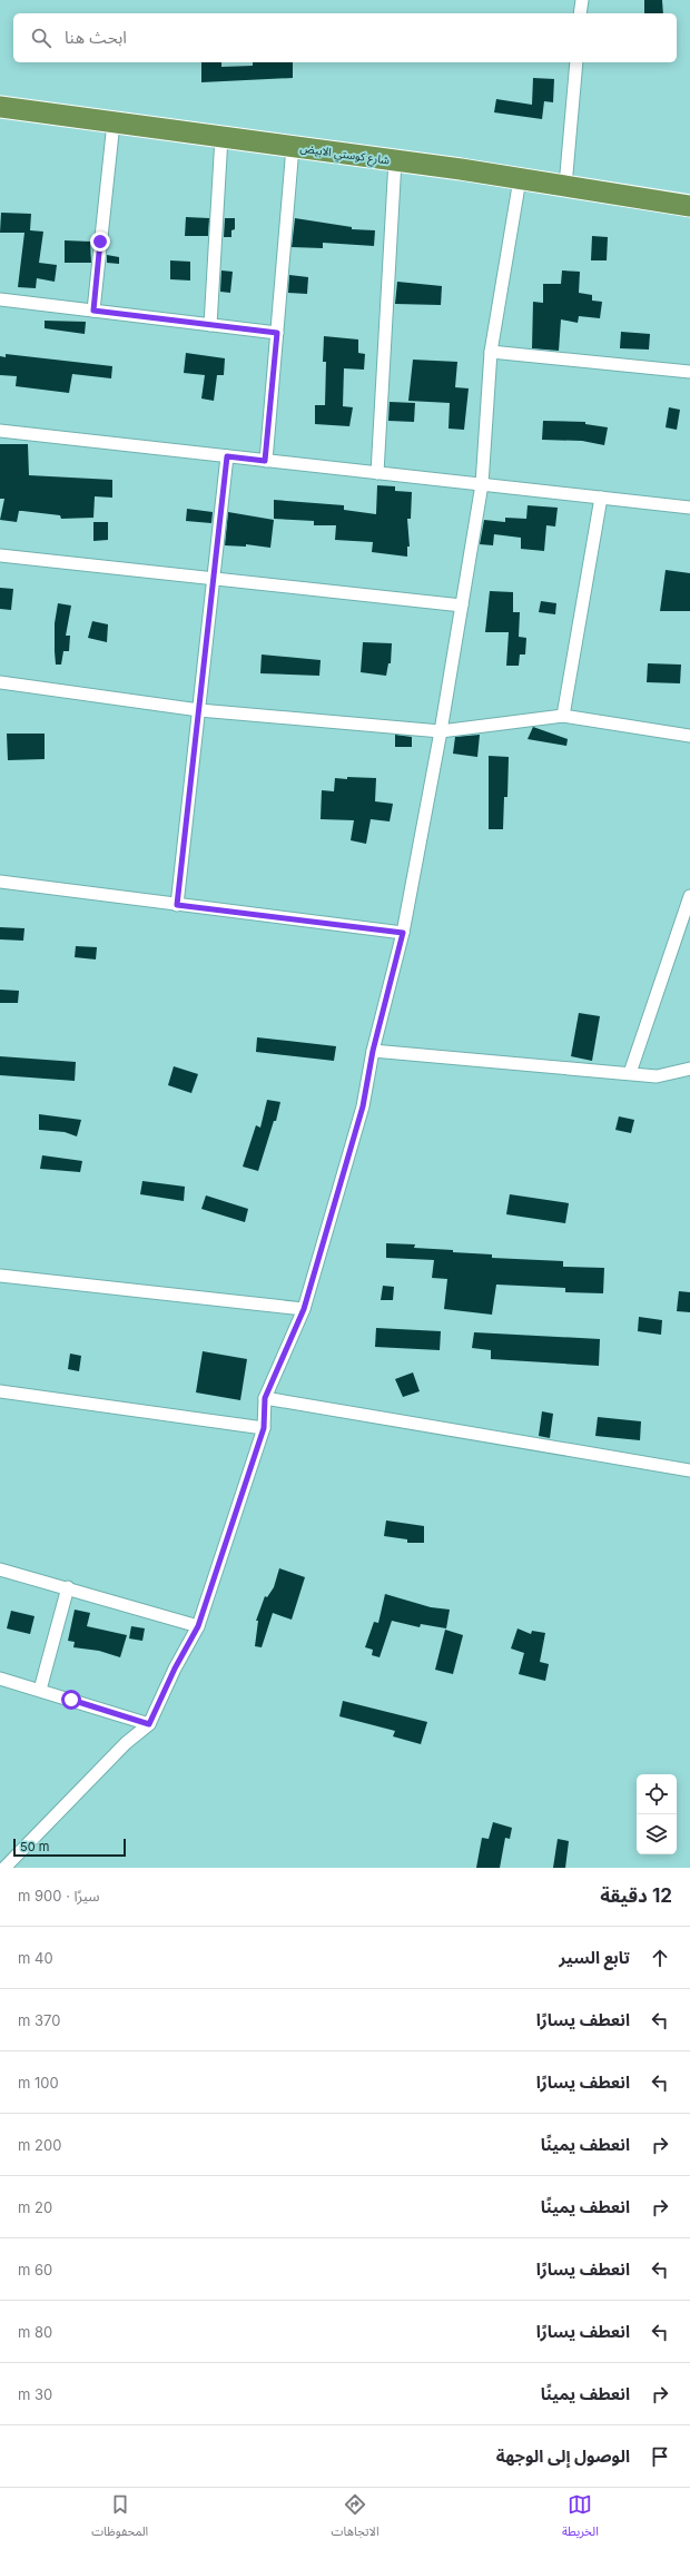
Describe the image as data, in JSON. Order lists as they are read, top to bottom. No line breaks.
{"streets":{"highway":["شارع كوستي الابيض"]},"scale_bar":"50 m","page":{"search":"ابحث هنا","scale":"50 m","heading":["12 دقيقة","سيرًا · 900 m"],"list":[["تابع السير","40 m"],["انعطف يسارًا","370 m"],["انعطف يسارًا","100 m"],["انعطف يمينًا","200 m"],["انعطف يمينًا","20 m"],["انعطف يسارًا","60 m"],["انعطف يسارًا","80 m"],["انعطف يمينًا","30 m"],"الوصول إلى الوجهة"],"nav":["الخريطة","الاتجاهات","المحفوظات"]}}
